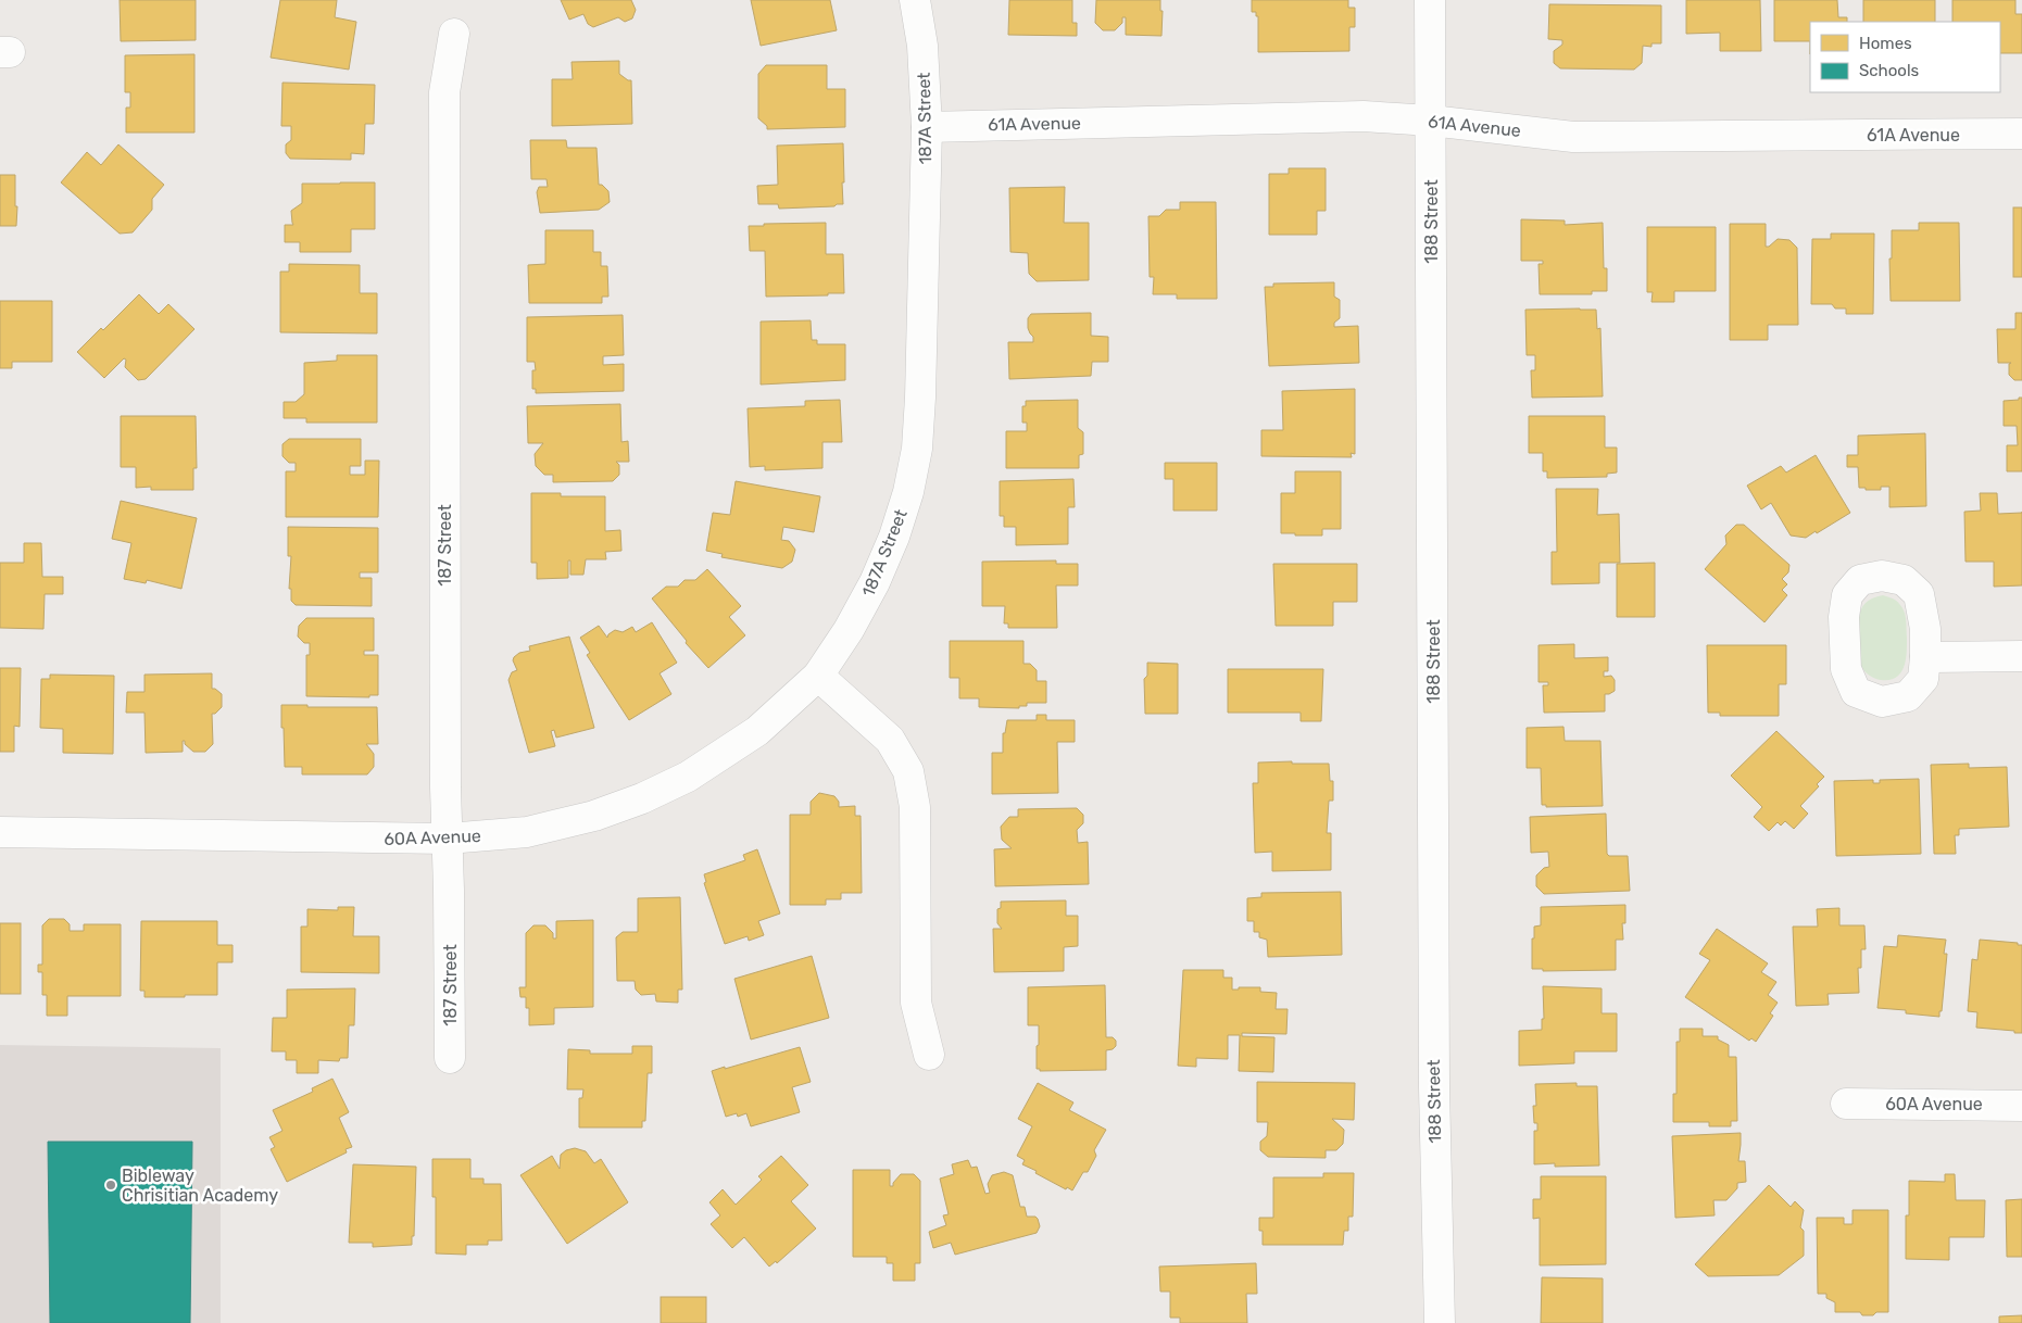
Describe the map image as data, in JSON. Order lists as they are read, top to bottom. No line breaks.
{"streets":{"street":["187A Street","61A Avenue","188 Street","187 Street","60A Avenue"]},"crossings":[["187A Street","61A Avenue"],["187A Street","60A Avenue"],["61A Avenue","188 Street"],["187 Street","60A Avenue"]],"places":["Bibleway Chrisitian Academy"],"legend":["Homes","Schools"]}
